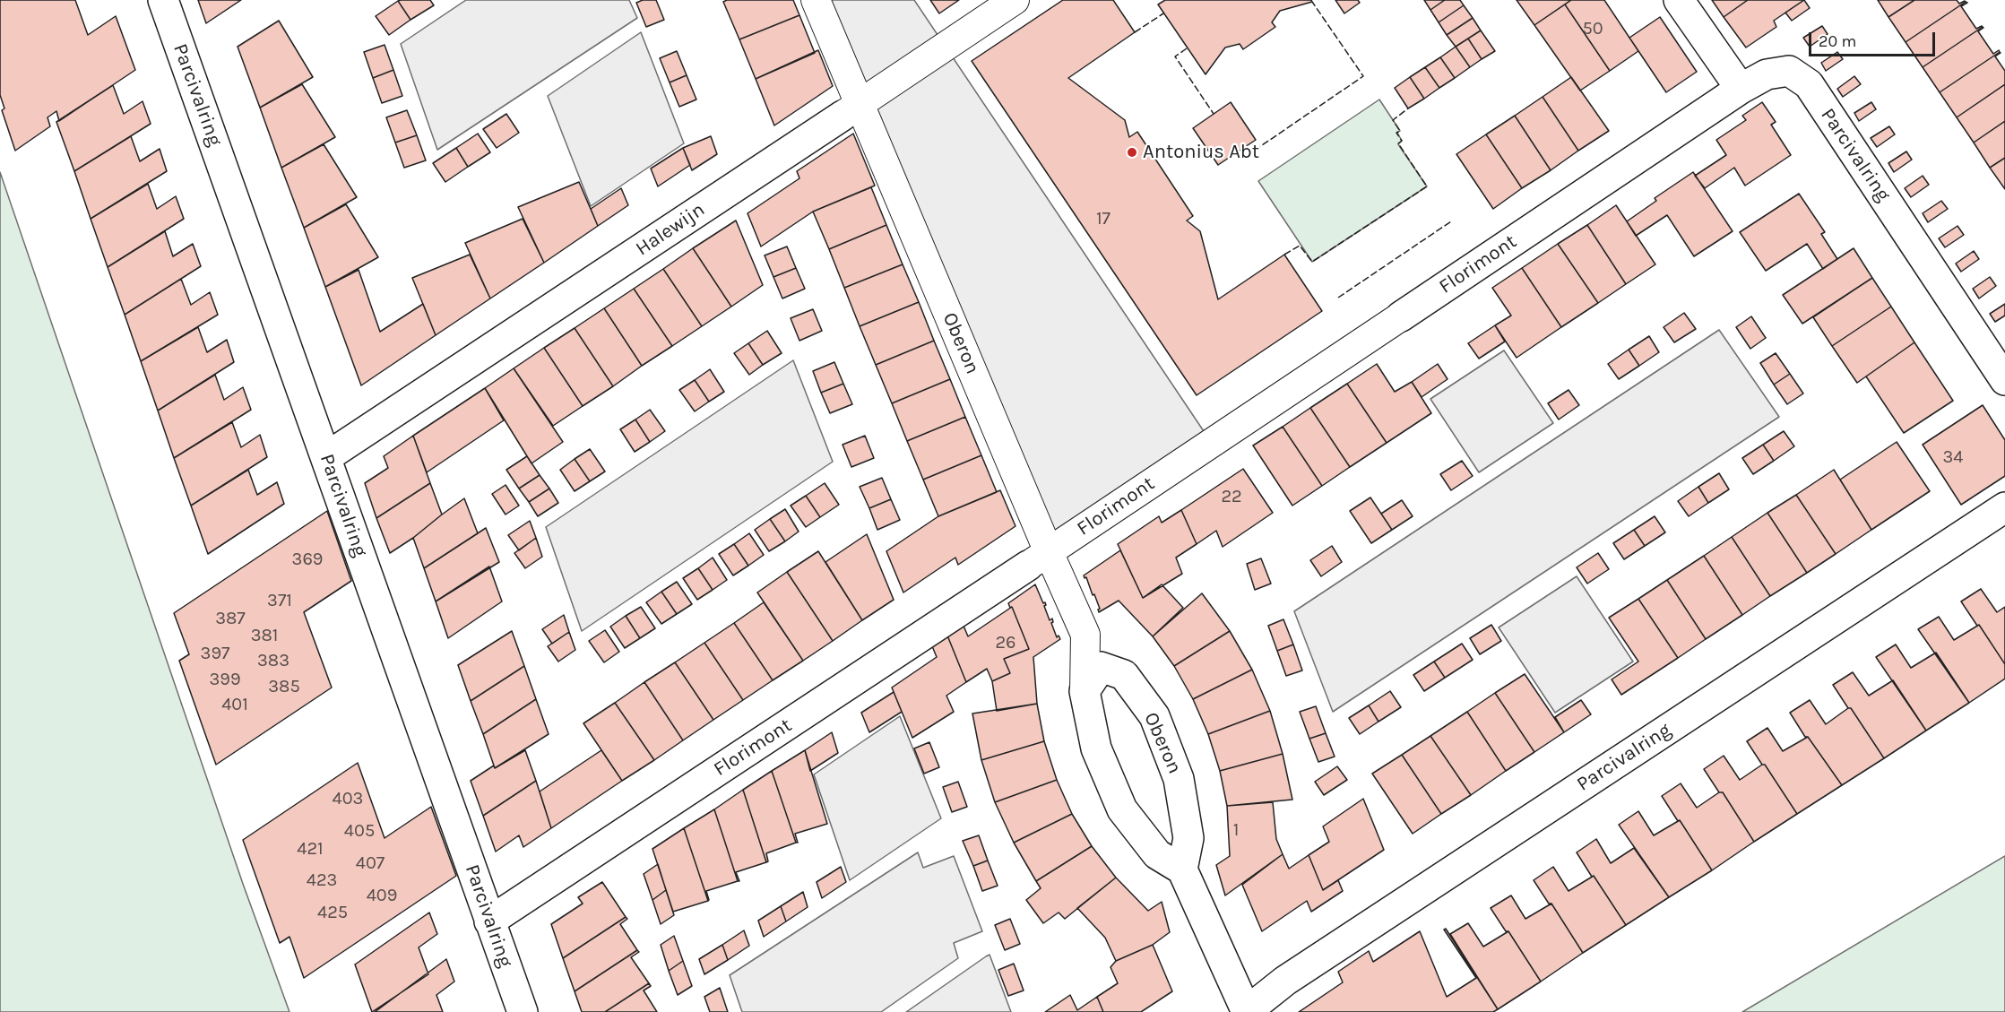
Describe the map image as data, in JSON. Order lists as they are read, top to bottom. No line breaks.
{"streets":{"street":["Parcivalring","Halewijn","Florimont","Oberon"]},"crossings":[["Parcivalring","Halewijn"],["Parcivalring","Florimont"],["Halewijn","Oberon"],["Florimont","Oberon"]],"places":["Antonius Abt"],"house_numbers":["50","17","34","22","369","371","387","381","26","397","383","399","385","401","403","1","405","421","407","423","409","425"],"scale_bar":"20 m"}
